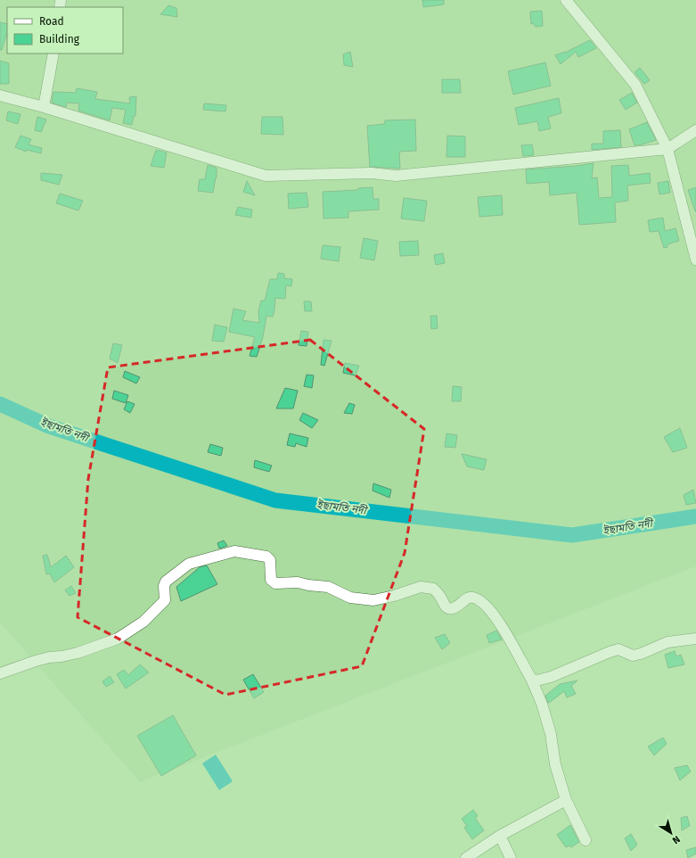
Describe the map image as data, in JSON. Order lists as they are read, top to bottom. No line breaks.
{"water":["ইছামতি নদী"],"legend":["Road","Building"],"north":"bottom right"}
